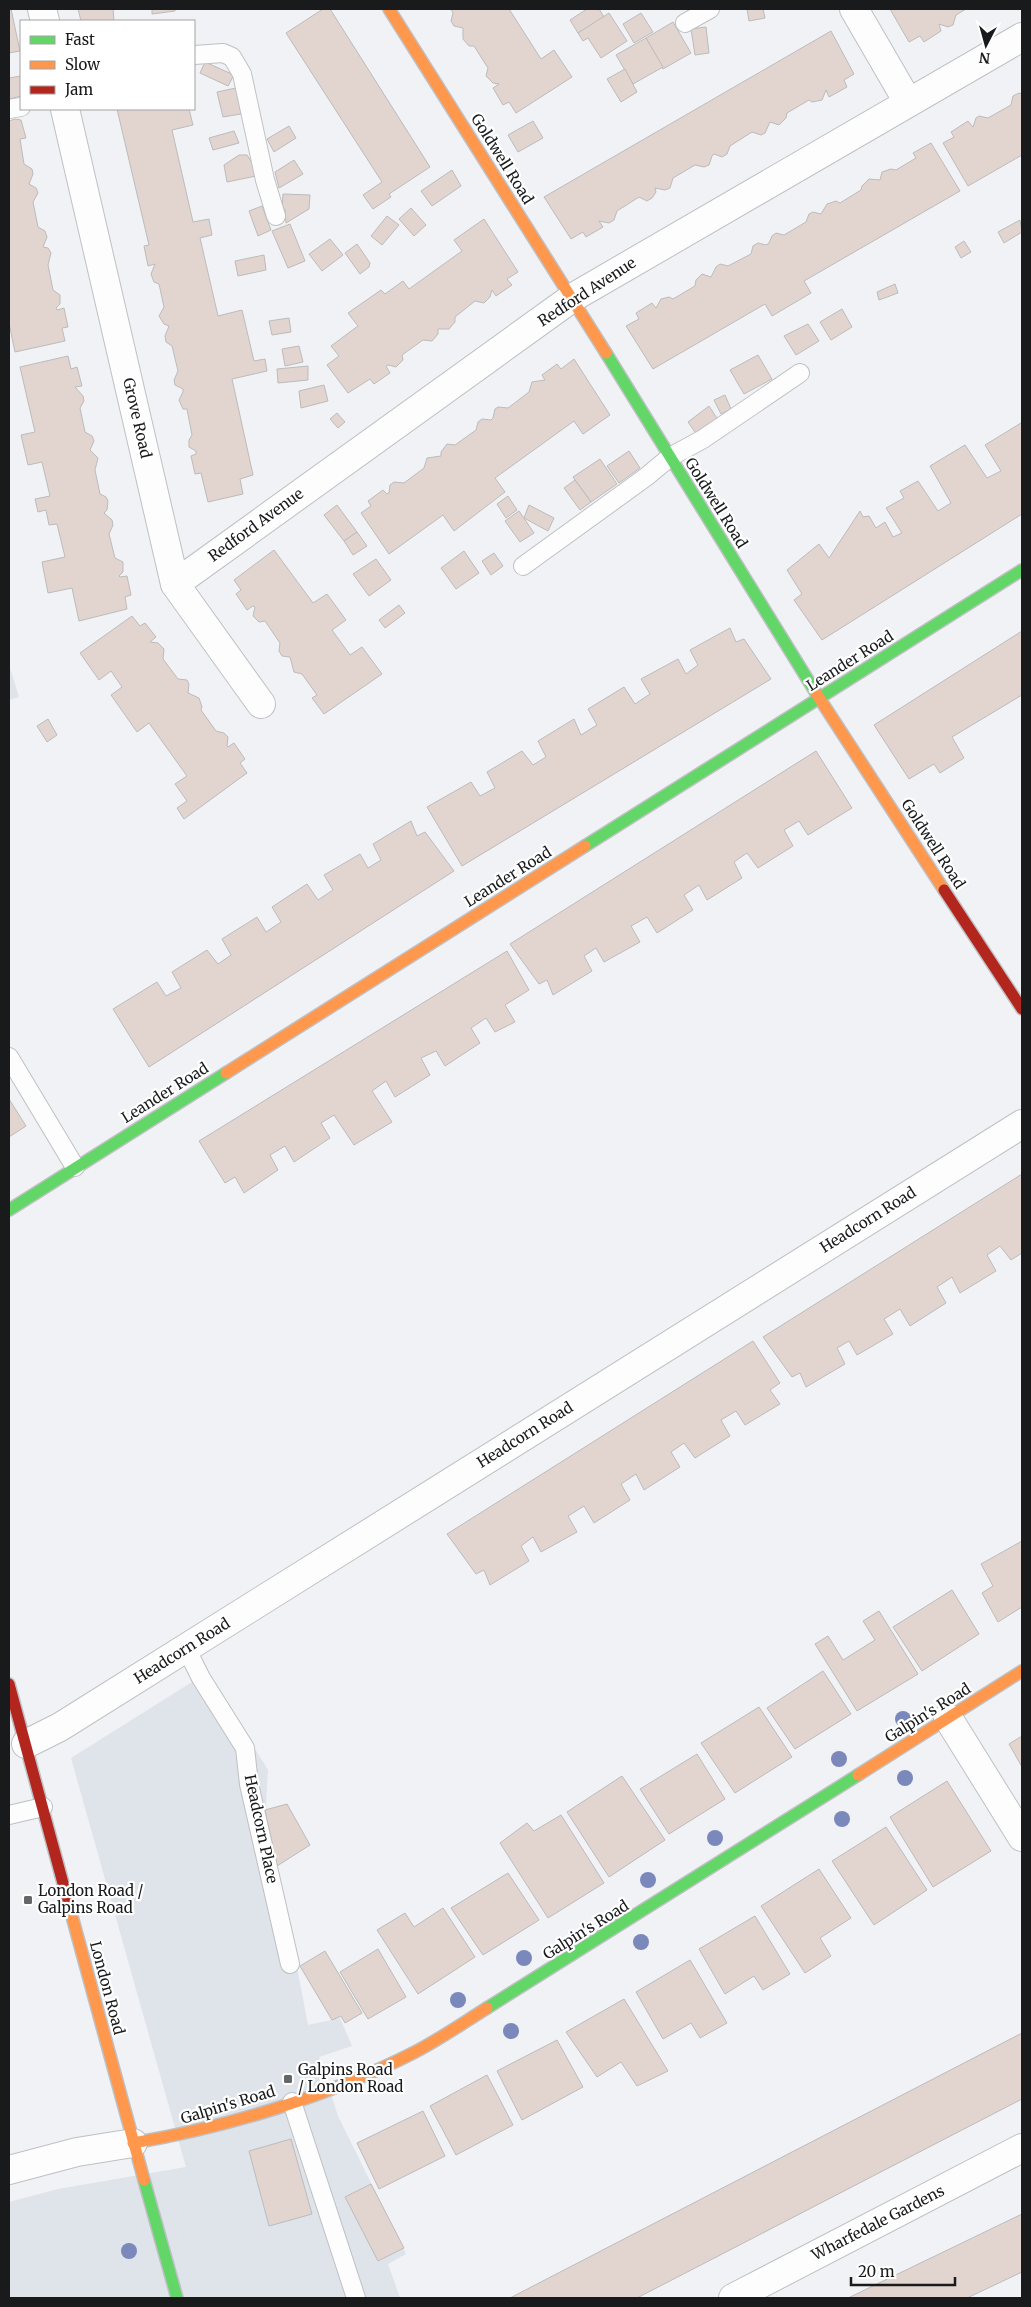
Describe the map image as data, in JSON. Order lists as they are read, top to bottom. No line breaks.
{"streets":{"main road":["Goldwell Road","Leander Road","Galpin's Road","London Road"],"street":["Redford Avenue","Grove Road","Headcorn Road","Wharfedale Gardens"],"lane":["Headcorn Place"]},"crossings":[["Goldwell Road","Redford Avenue"],["Goldwell Road","Leander Road"],["Redford Avenue","Grove Road"],["Headcorn Road","Headcorn Place"],["Headcorn Road","London Road"],["Galpin's Road","London Road"]],"places":{"transit":["London Road / Galpins Road","Galpins Road / London Road"]},"legend":["Fast","Slow","Jam"],"scale_bar":"20 m","north":"bottom"}
